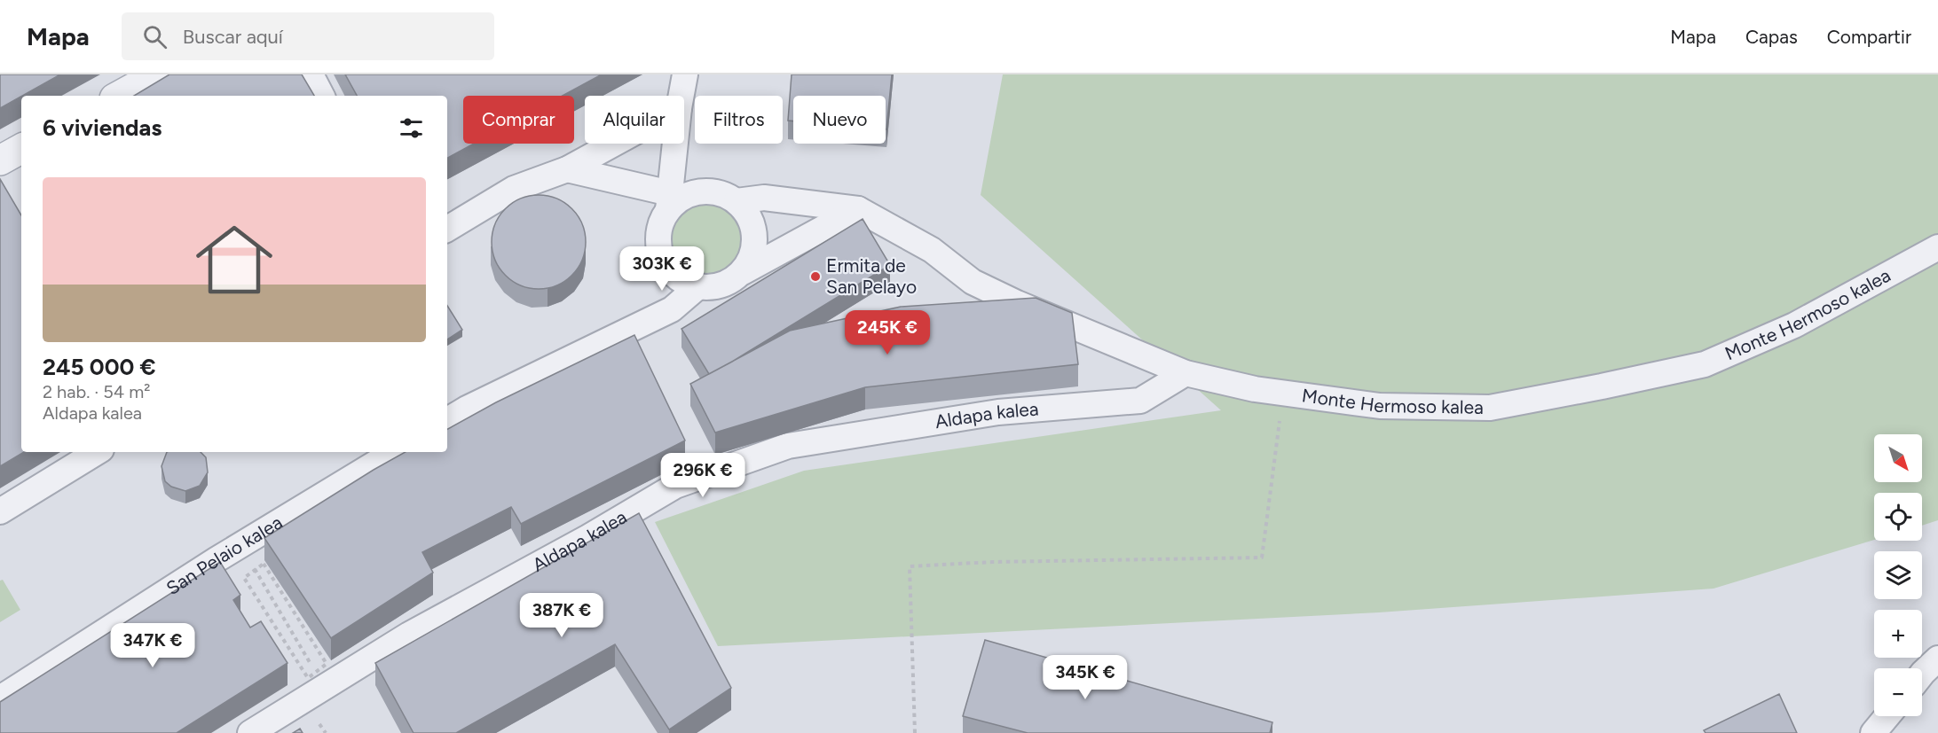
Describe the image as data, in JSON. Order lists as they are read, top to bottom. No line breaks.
{"streets":{"street":["Monte Hermoso kalea","Aldapa kalea","San Pelaio kalea"]},"crossings":[["Monte Hermoso kalea","Aldapa kalea"]],"places":["Ermita de San Pelayo"],"north":"bottom right","page":{"header":"Mapa","search":"Buscar aquí","nav":["Mapa","Capas","Compartir"],"chip":["Comprar","Alquilar","Filtros","Nuevo"],"heading":"6 viviendas","list":[{"name":"245 000 €","note":"2 hab. · 54 m² · Aldapa kalea"}],"price":["303K €","245K €","296K €","387K €","347K €","345K €"],"map_buttons":["+","−"]}}
